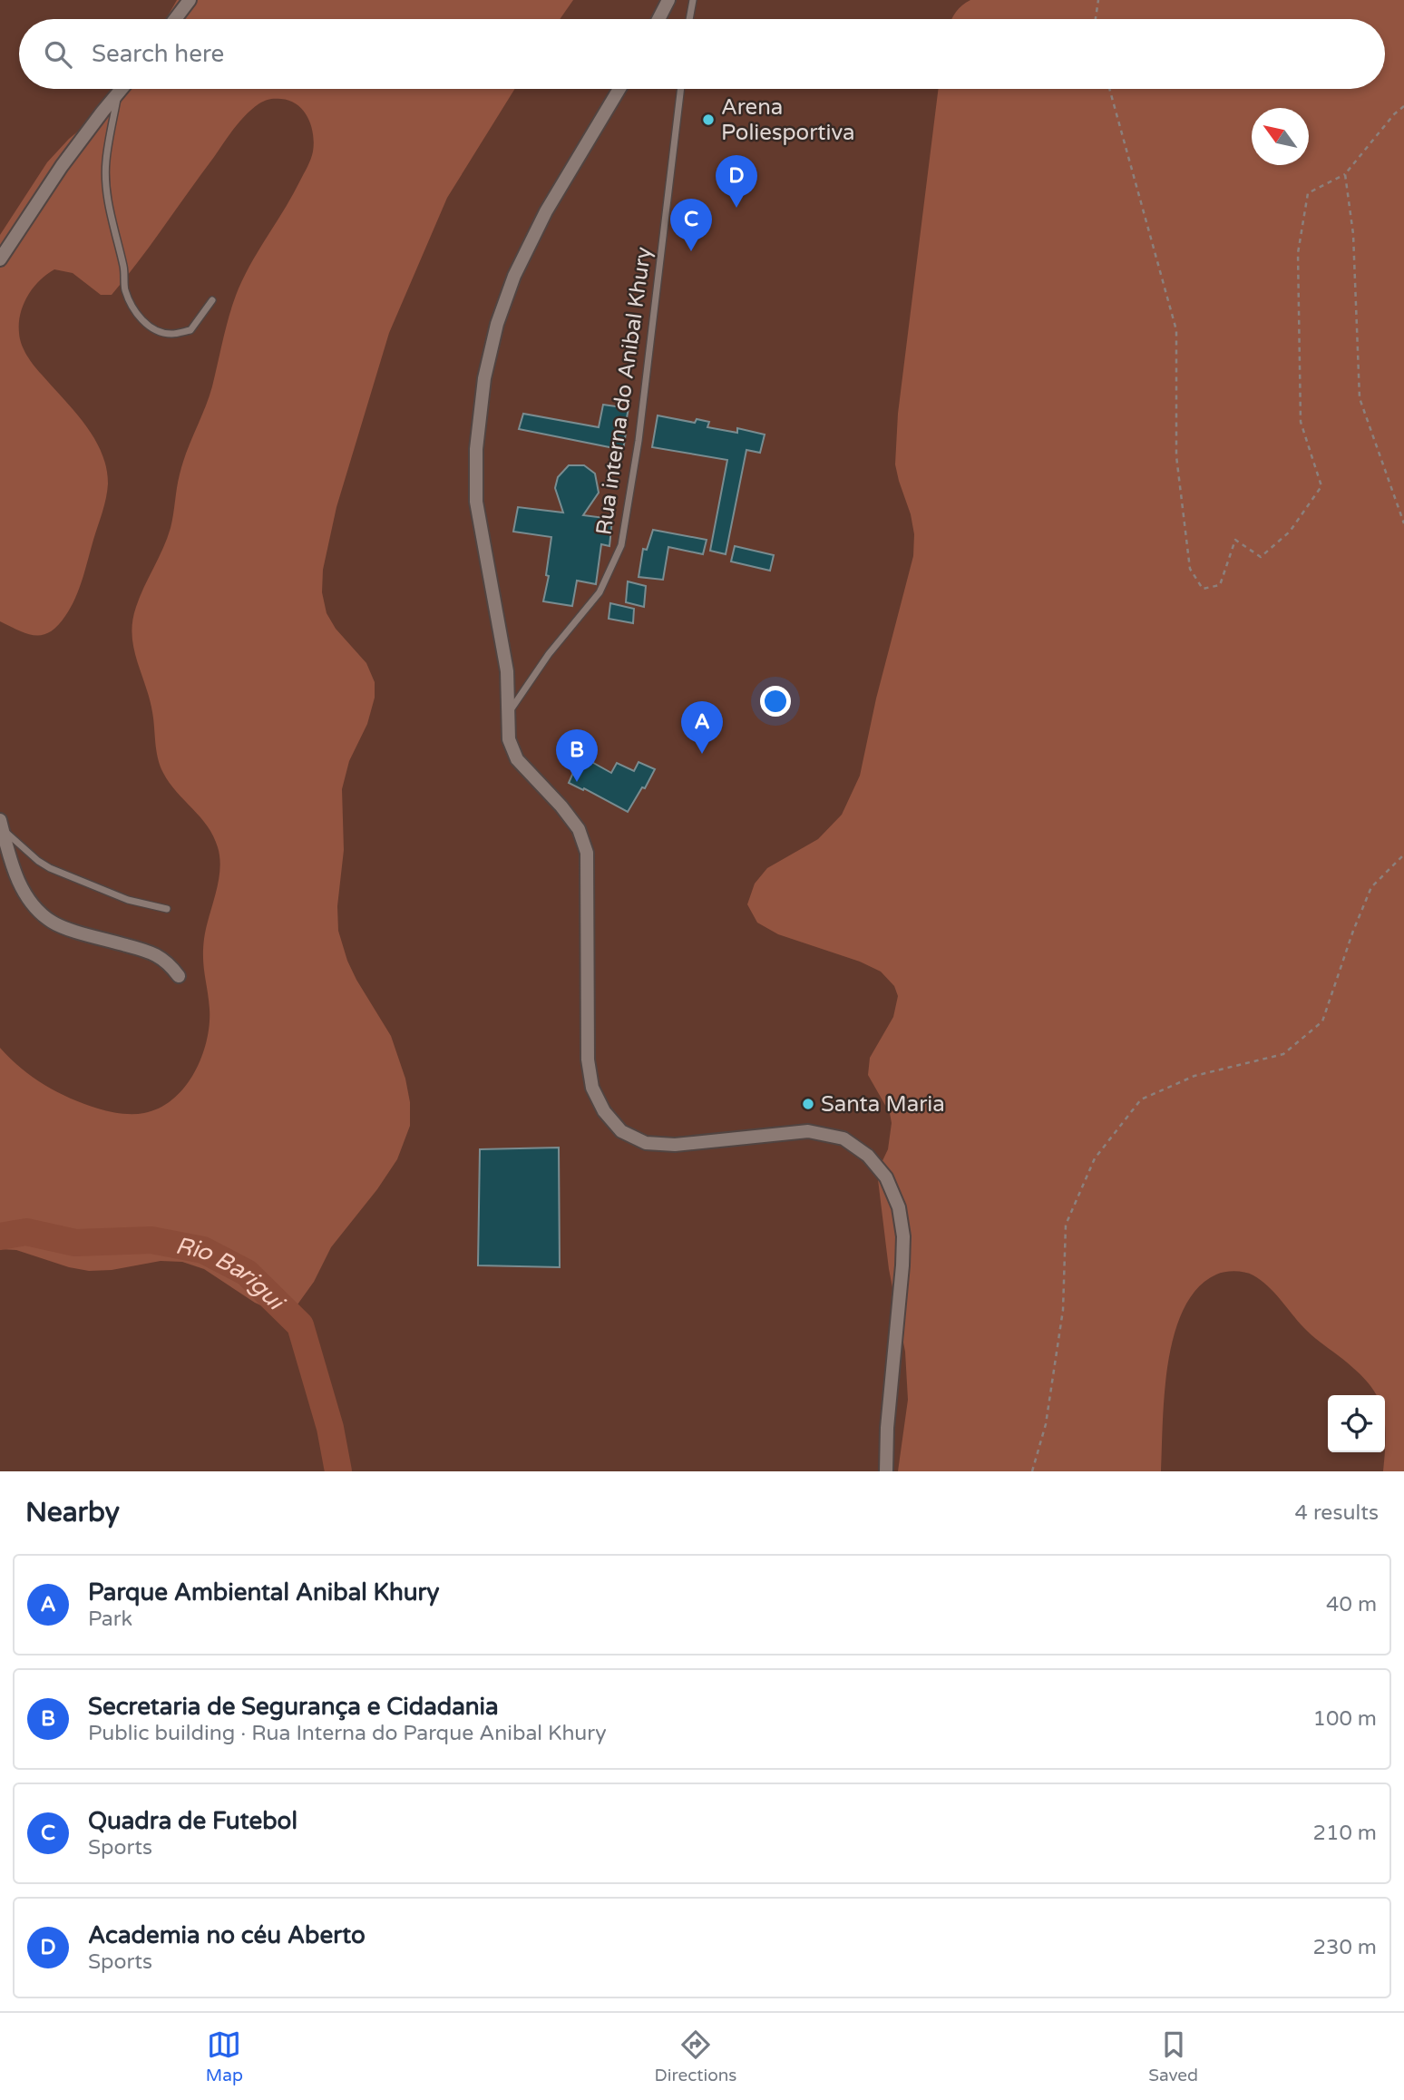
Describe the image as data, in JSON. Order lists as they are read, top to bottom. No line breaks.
{"streets":{"lane":["Rua interna do Anibal Khury"]},"water":["Rio Barigui"],"places":["Arena Poliesportiva","Santa Maria"],"north":"top left","page":{"search":"Search here","pins":["D","C","A","B"],"heading":["Nearby","4 results"],"list":[{"mark":"A","name":"Parque Ambiental Anibal Khury","note":"Park","value":"40 m"},{"mark":"B","name":"Secretaria de Segurança e Cidadania","note":"Public building · Rua Interna do Parque Anibal Khury","value":"100 m"},{"mark":"C","name":"Quadra de Futebol","note":"Sports","value":"210 m"},{"mark":"D","name":"Academia no céu Aberto","note":"Sports","value":"230 m"}],"nav":["Map","Directions","Saved"]}}
